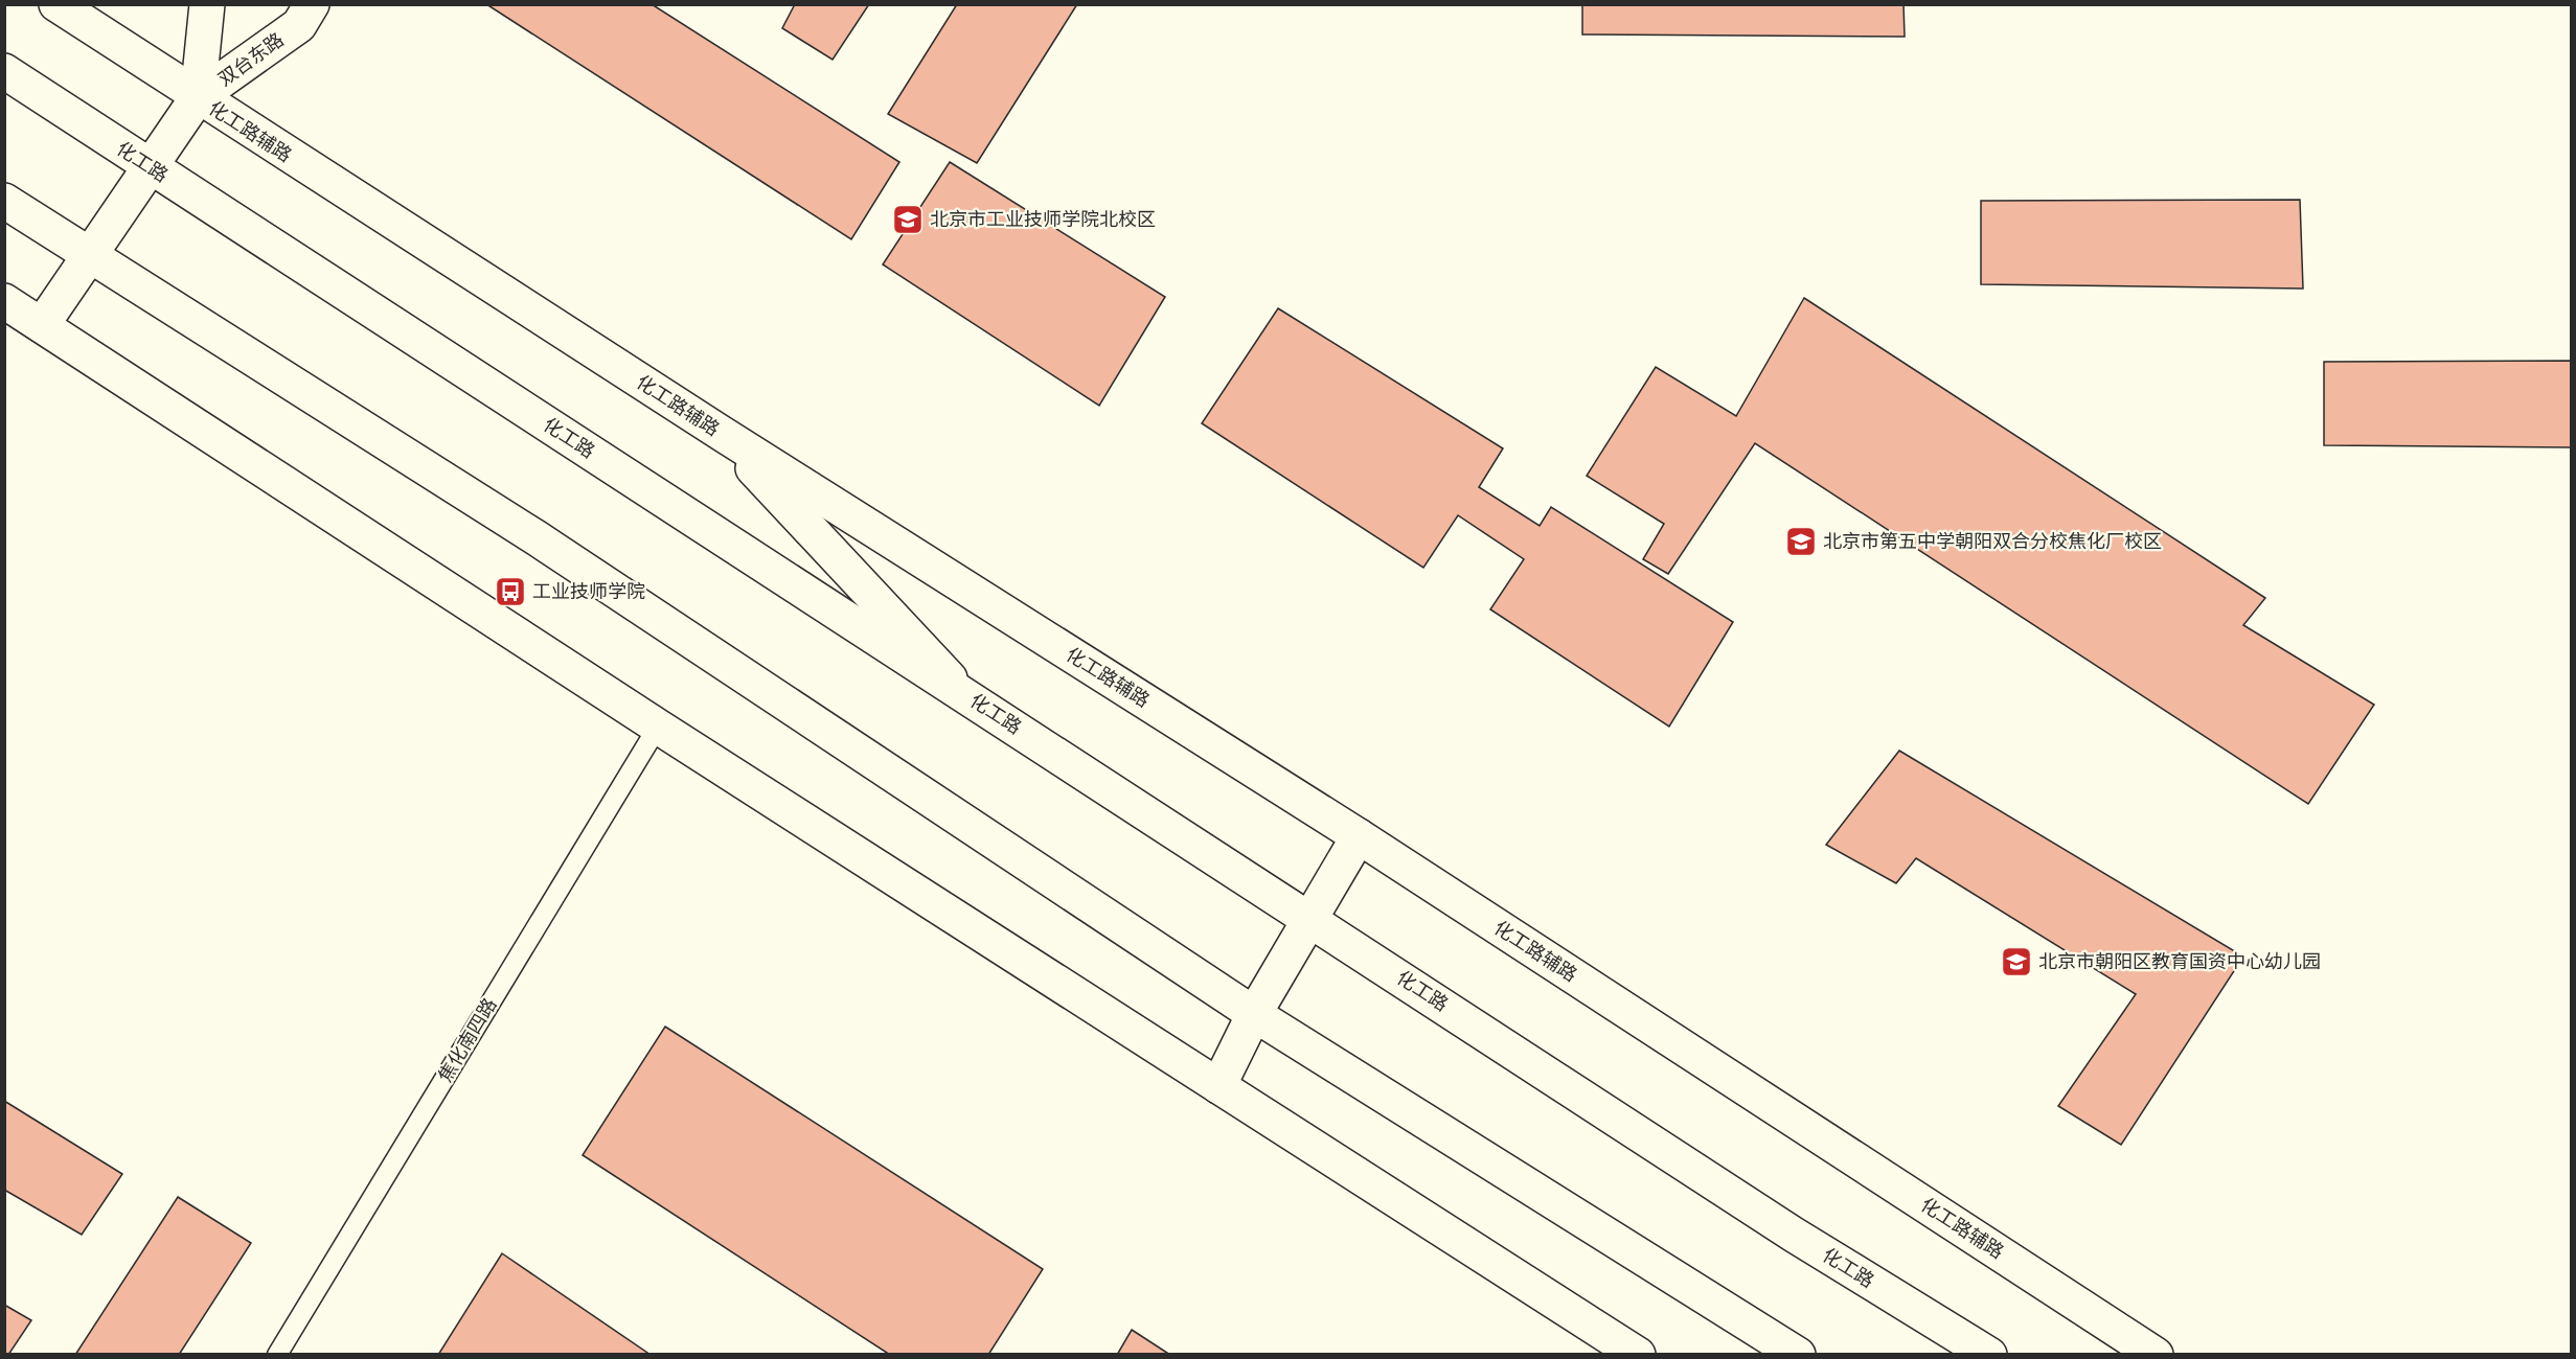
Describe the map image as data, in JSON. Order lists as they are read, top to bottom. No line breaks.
{"streets":{"street":["双台东路","化工路辅路","化工路"],"lane":["焦化南四路"]},"crossings":[["双台东路","化工路辅路"]],"places":{"school or university":["北京市工业技师学院北校区","北京市第五中学朝阳双合分校焦化厂校区","北京市朝阳区教育国资中心幼儿园"],"bus stop":["工业技师学院"]}}
